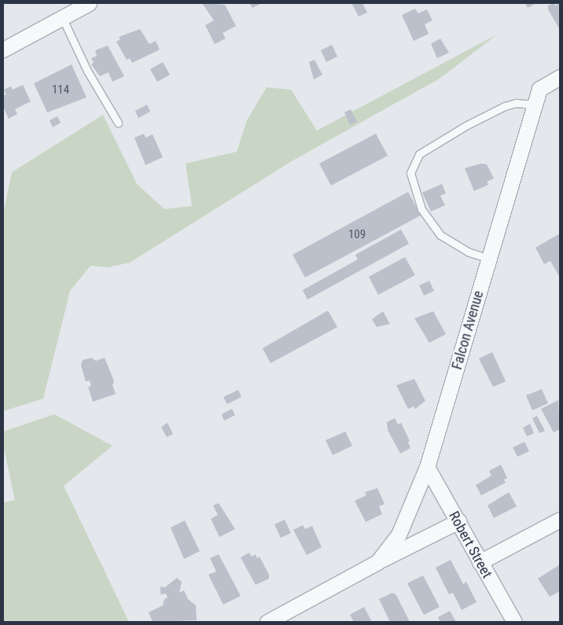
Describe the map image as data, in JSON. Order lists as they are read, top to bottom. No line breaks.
{"streets":{"street":["Falcon Avenue","Robert Street"]},"crossings":[["Falcon Avenue","Robert Street"]],"house_numbers":["114","109"]}
